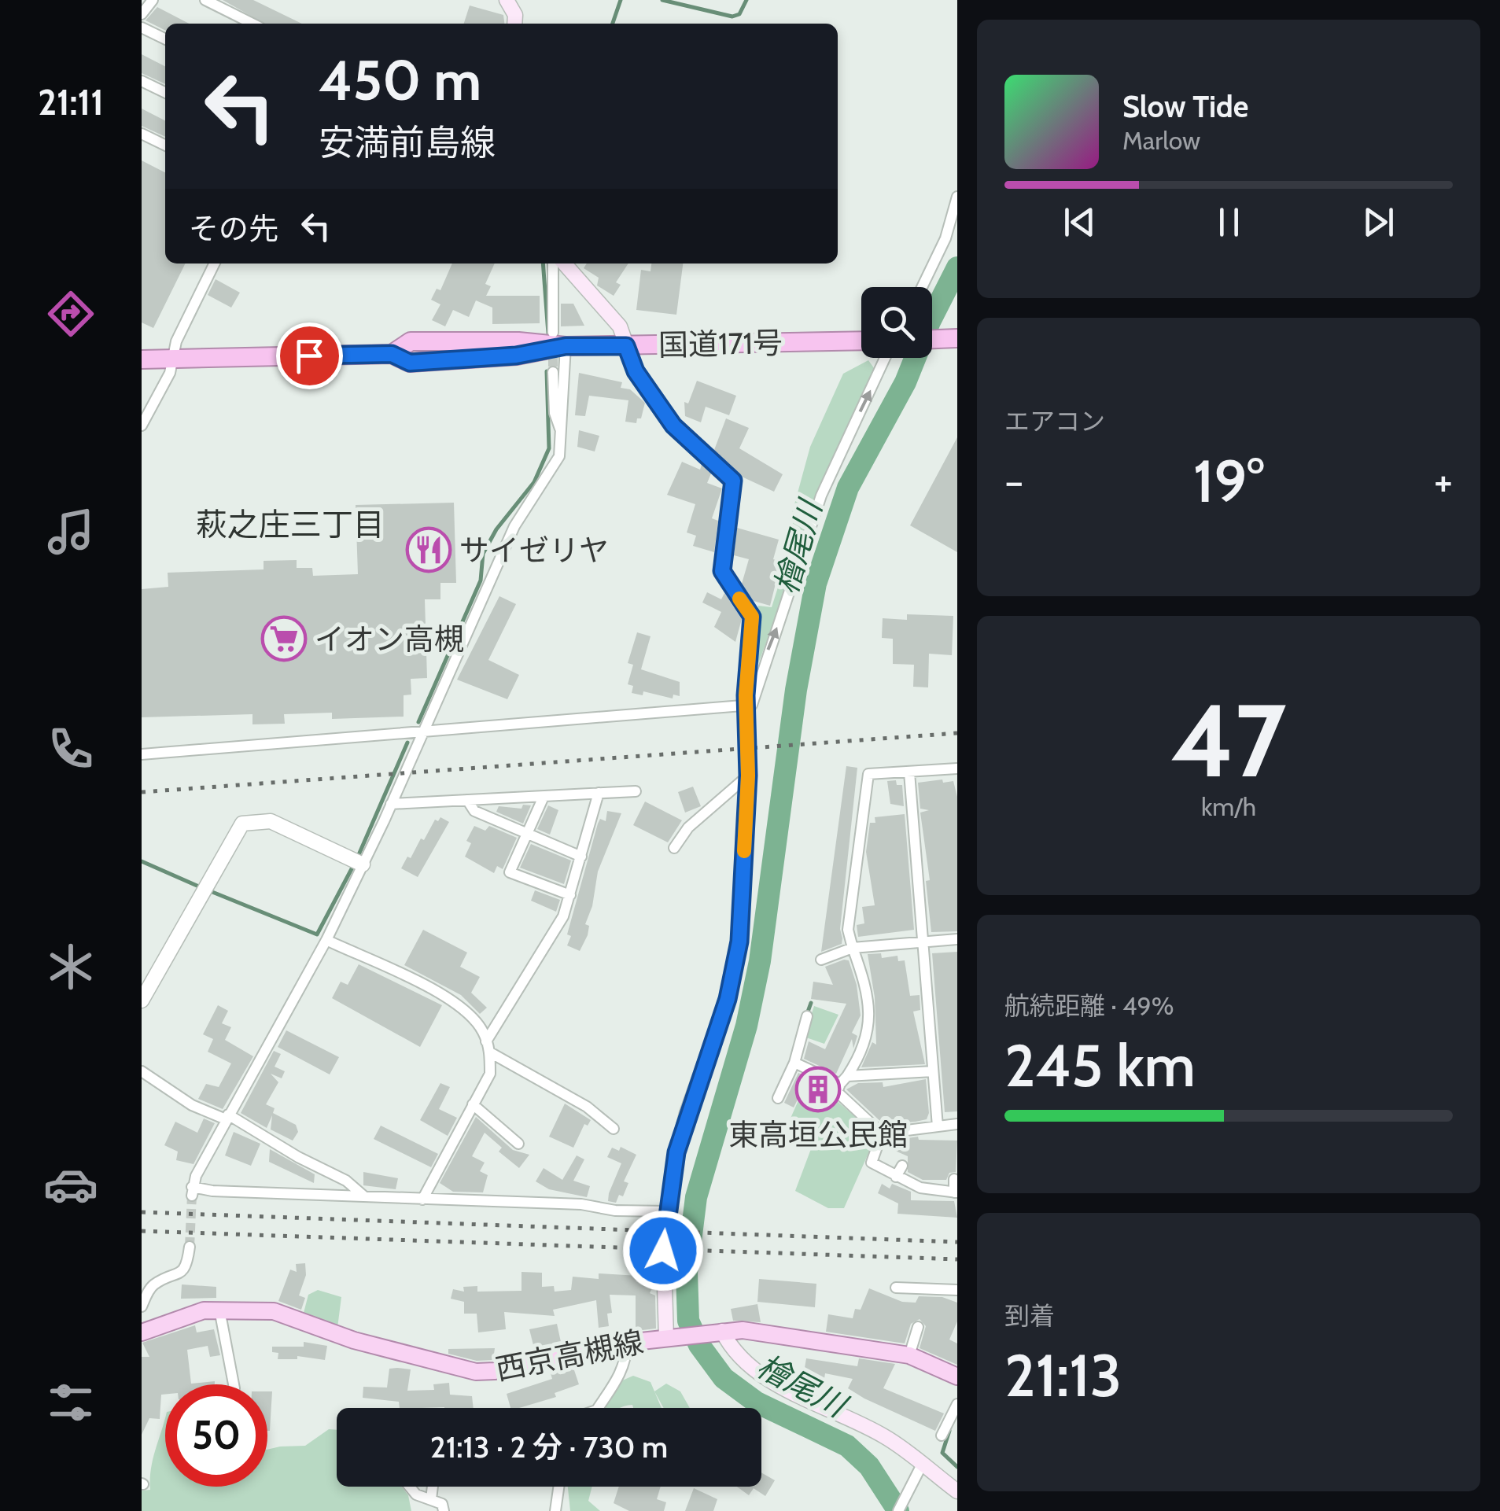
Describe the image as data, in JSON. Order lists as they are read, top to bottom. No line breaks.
{"streets":{"highway":["国道171号"],"main road":["西京高槻線"]},"districts":["萩之庄三丁目"],"water":["檜尾川"],"places":{"restaurant":["サイゼリヤ"],"supermarket":["イオン高槻"],"building":["東高垣公民館"]},"page":{"tabs":"21:11","turn":["450 m","安満前島線"],"song":["Slow Tide","Marlow"],"then":"その先","tile":["エアコン",["47","km/h"],["航続距離 · 49%","245 km"],["到着","21:13"]],"heat":["−","19°","+"],"limit":"50","trip":"21:13 · 2 分 · 730 m"}}
